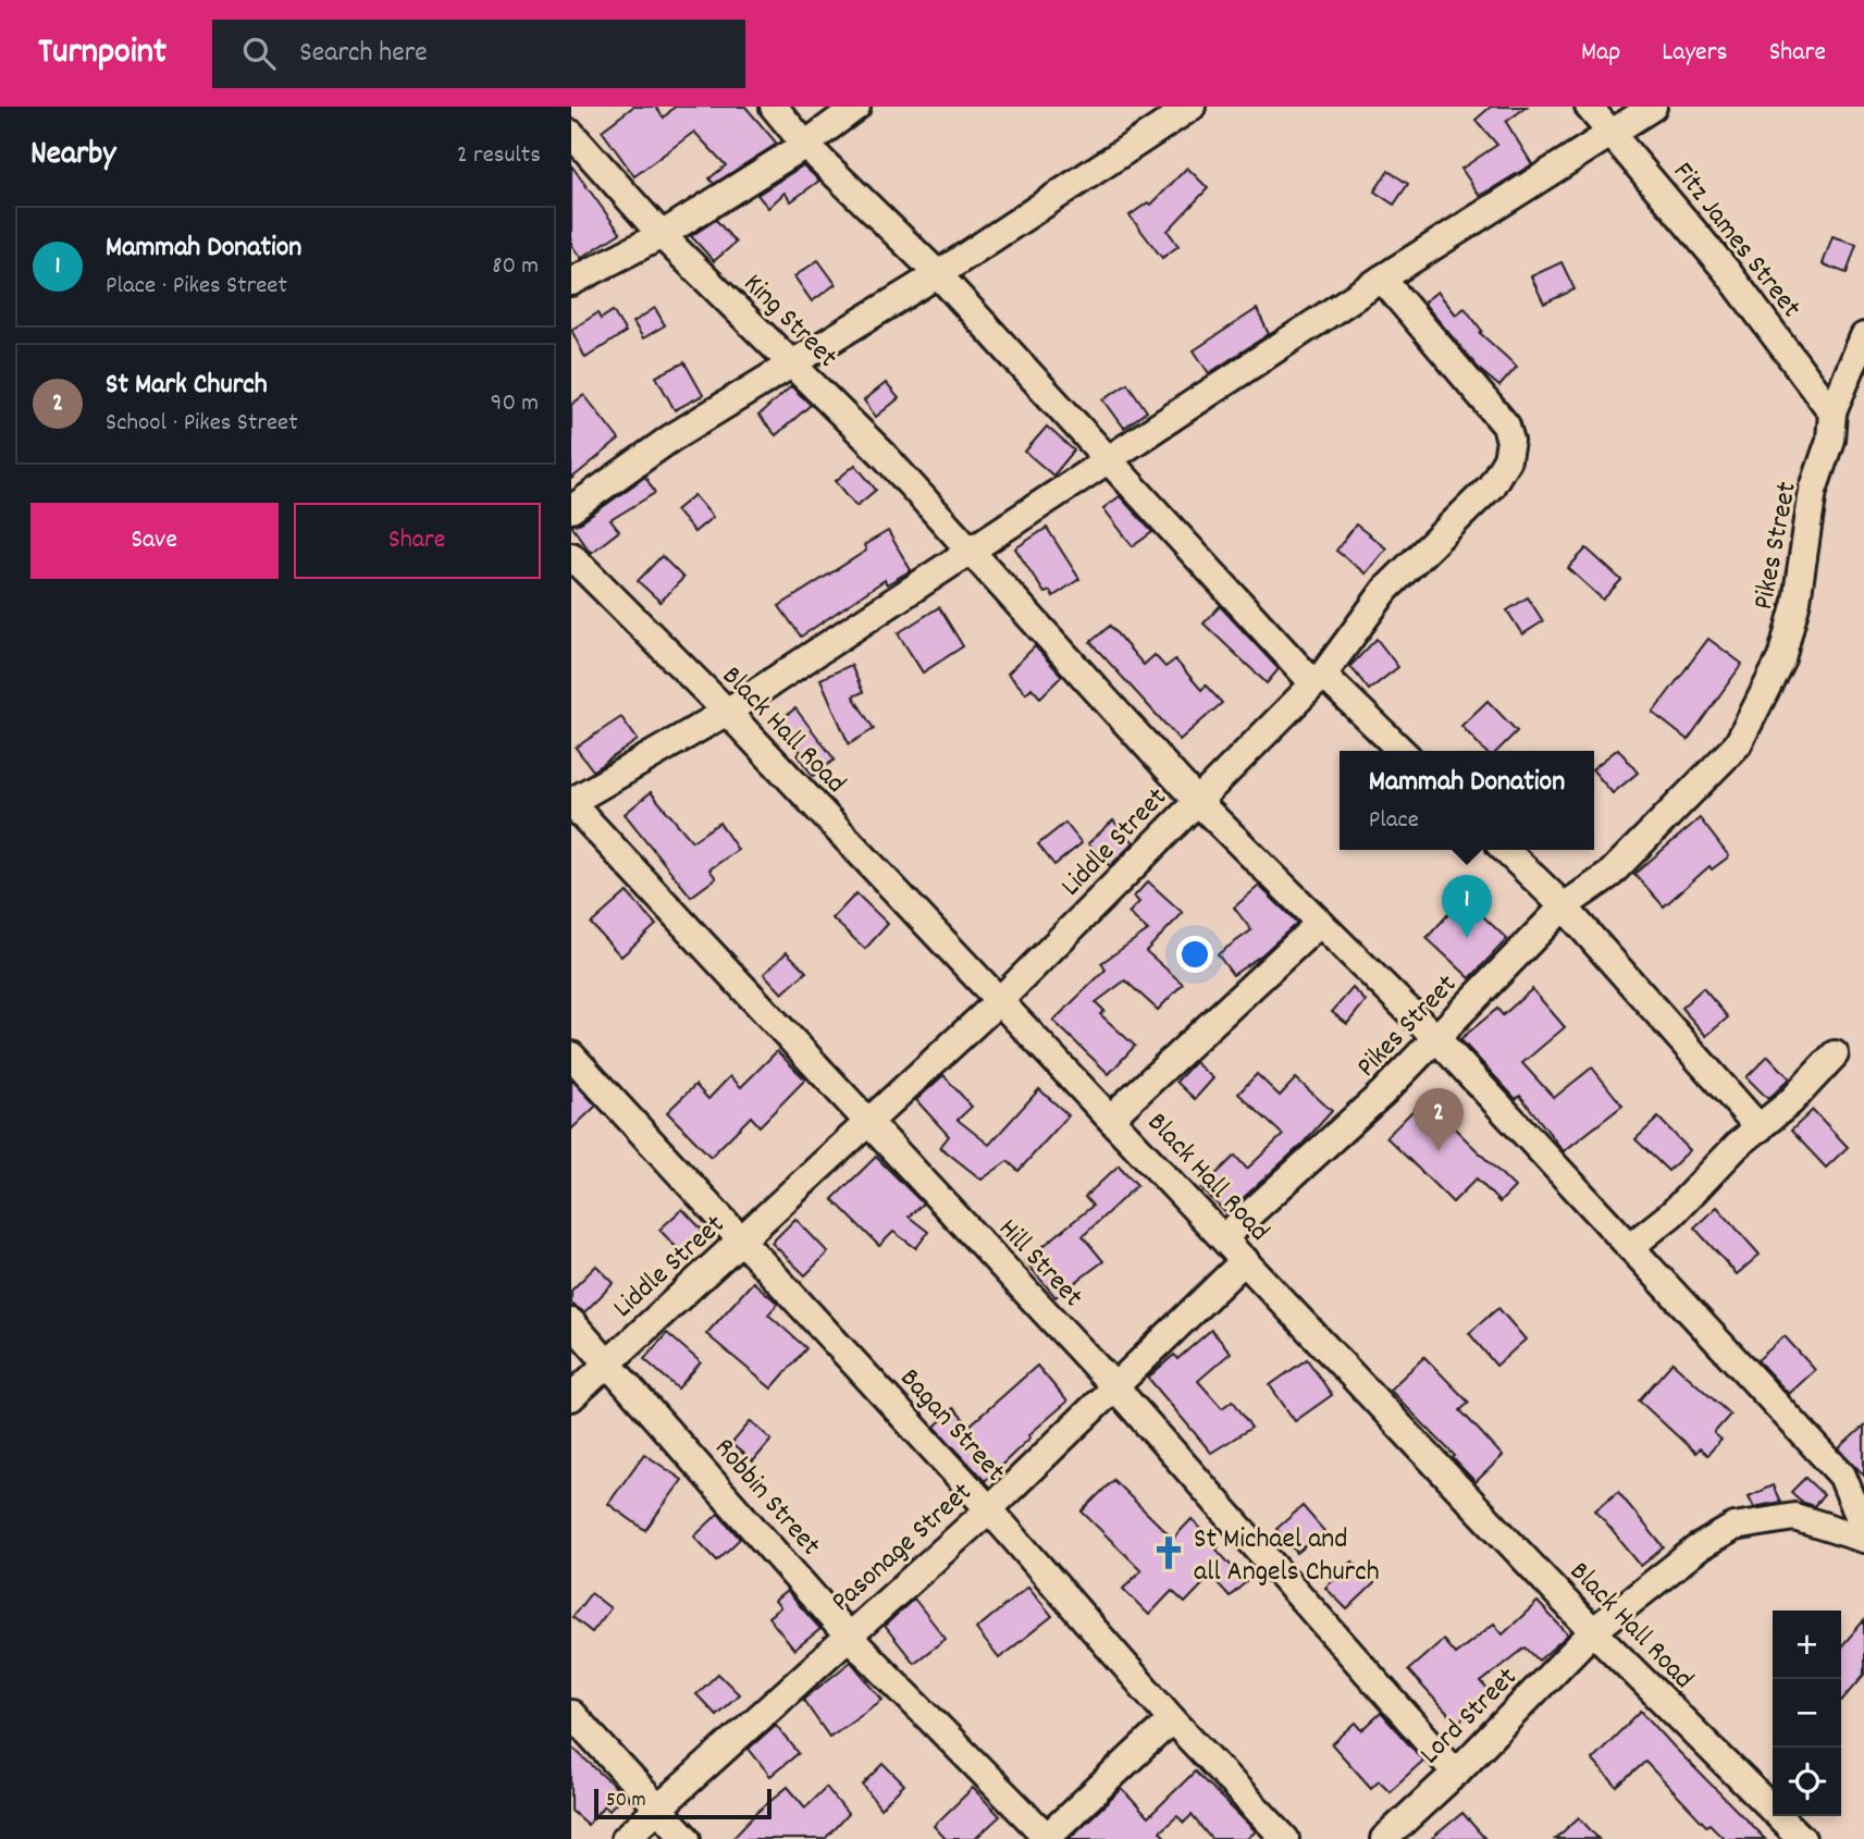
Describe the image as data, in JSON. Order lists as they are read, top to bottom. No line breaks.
{"streets":{"street":["Fitz James Street","King Street","Pikes Street","Black Hall Road","Liddle Street","Hill Street","Bagan Street","Robbin Street","Pasonage Street","Lord Street"]},"crossings":[["Fitz James Street","Pikes Street"],["King Street","Pikes Street"],["King Street","Liddle Street"],["Pikes Street","Black Hall Road"],["Black Hall Road","Liddle Street"],["Black Hall Road","Pasonage Street"],["Black Hall Road","Lord Street"],["Liddle Street","Hill Street"],["Liddle Street","Bagan Street"],["Liddle Street","Robbin Street"],["Hill Street","Pasonage Street"],["Hill Street","Lord Street"],["Bagan Street","Pasonage Street"],["Robbin Street","Pasonage Street"]],"places":{"church":["St Michael and all Angels Church"]},"scale_bar":"50 m","page":{"header":"Turnpoint","search":"Search here","nav":["Map","Layers","Share"],"heading":["Nearby","2 results"],"list":[{"mark":"1","name":"Mammah Donation","note":"Place · Pikes Street","value":"80 m"},{"mark":"2","name":"St Mark Church","note":"School · Pikes Street","value":"90 m"}],"buttons":["Save","Share"],"popup":["Mammah Donation","Place"],"pins":["1","2"],"map_buttons":["+","−"],"scale":"50 m"}}
